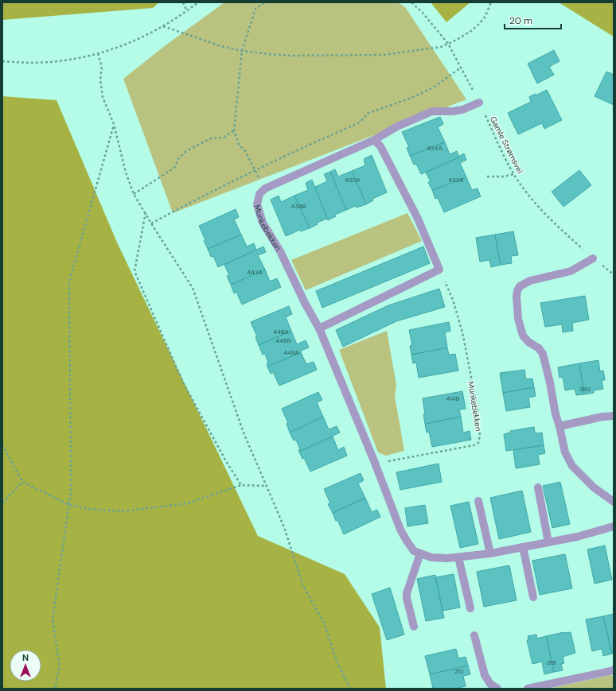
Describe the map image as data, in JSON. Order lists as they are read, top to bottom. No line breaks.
{"streets":{"lane":["Munkebekken"],"path":["Gamle Strømsvei"]},"house_numbers":["424A","430A","422A","434B","442A","446A","448B","448A","392","414B","318","312"],"scale_bar":"20 m","north":"top"}
